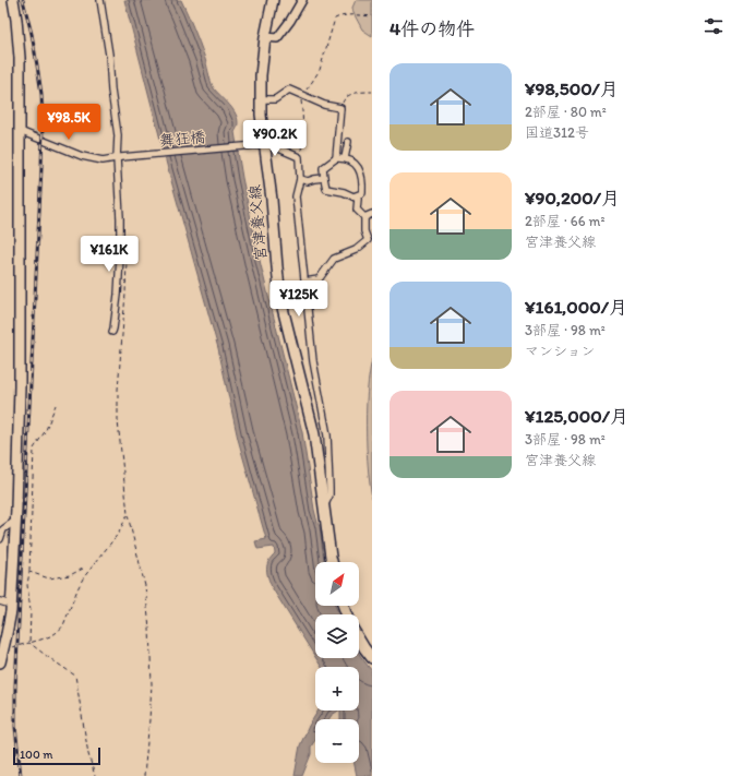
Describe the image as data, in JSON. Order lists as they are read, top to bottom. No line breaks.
{"streets":{"main road":["宮津養父線"],"street":["舞狂橋"]},"crossings":[["舞狂橋","宮津養父線"]],"scale_bar":"100 m","north":"top right","page":{"heading":"4件の物件","list":[{"name":"¥98,500/月","note":"2部屋 · 80 m² · 国道312号"},{"name":"¥90,200/月","note":"2部屋 · 66 m² · 宮津養父線"},{"name":"¥161,000/月","note":"3部屋 · 98 m² · マンション"},{"name":"¥125,000/月","note":"3部屋 · 98 m² · 宮津養父線"}],"price":["¥98.5K","¥90.2K","¥161K","¥125K"],"map_buttons":["+","−"],"scale":"100 m"}}
